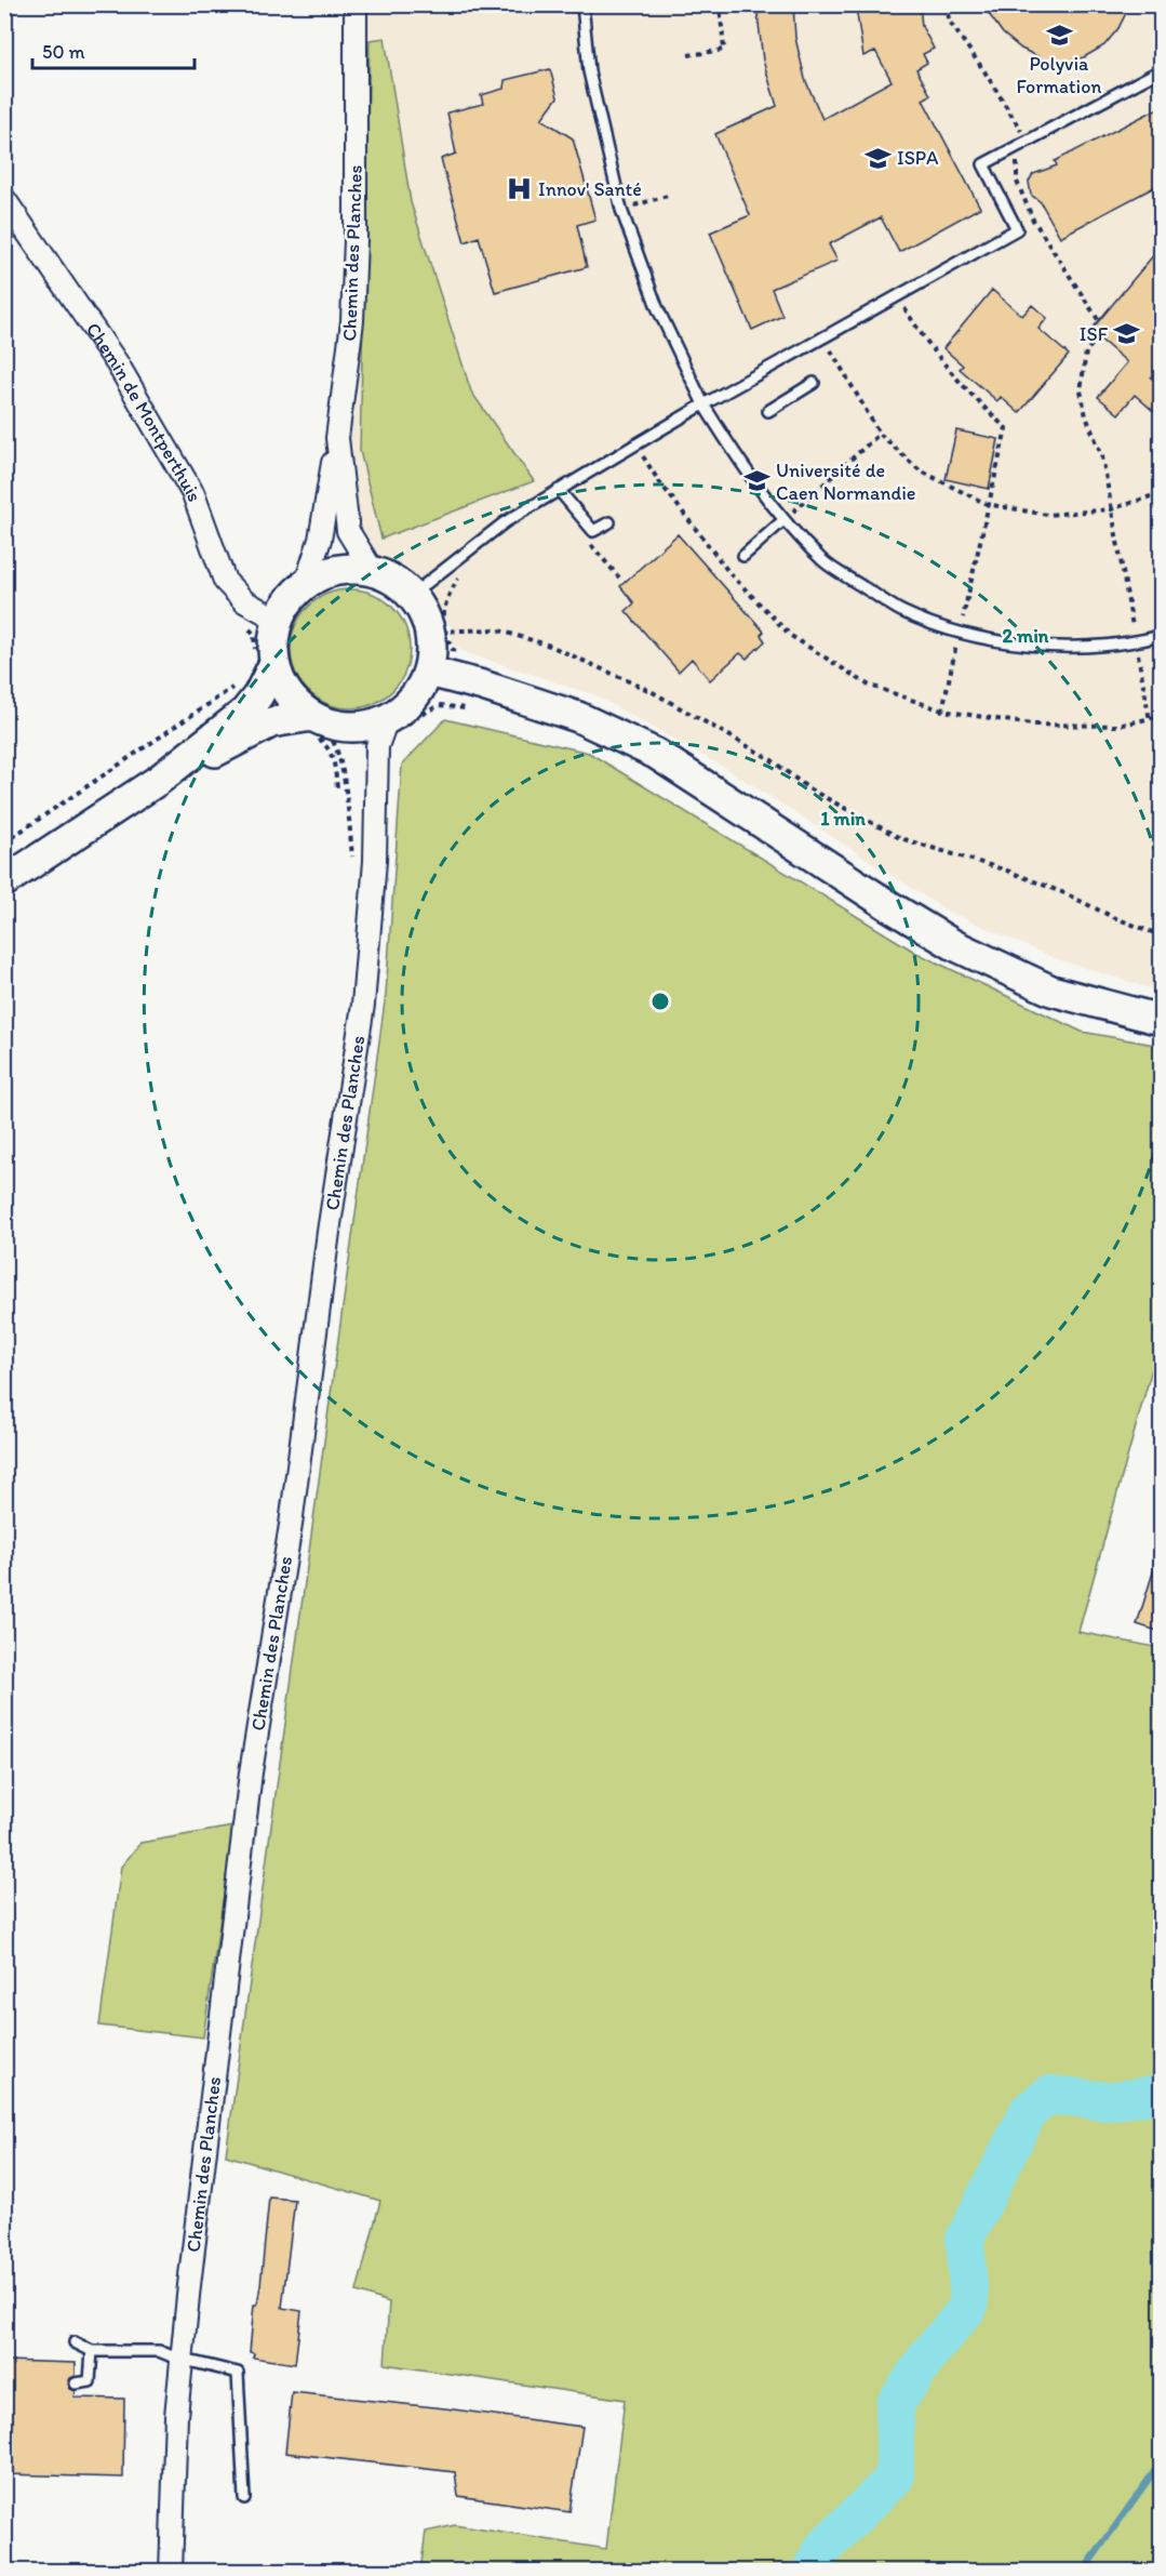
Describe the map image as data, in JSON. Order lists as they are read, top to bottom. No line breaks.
{"streets":{"street":["Chemin des Planches","Chemin de Montperthuis"]},"crossings":[["Chemin des Planches","Chemin de Montperthuis"]],"places":{"school or university":["Polyvia Formation","ISPA","ISF","Université de Caen Normandie"],"hospital":["Innov' Santé"]},"scale_bar":"50 m","rings":["2 min","1 min"]}
